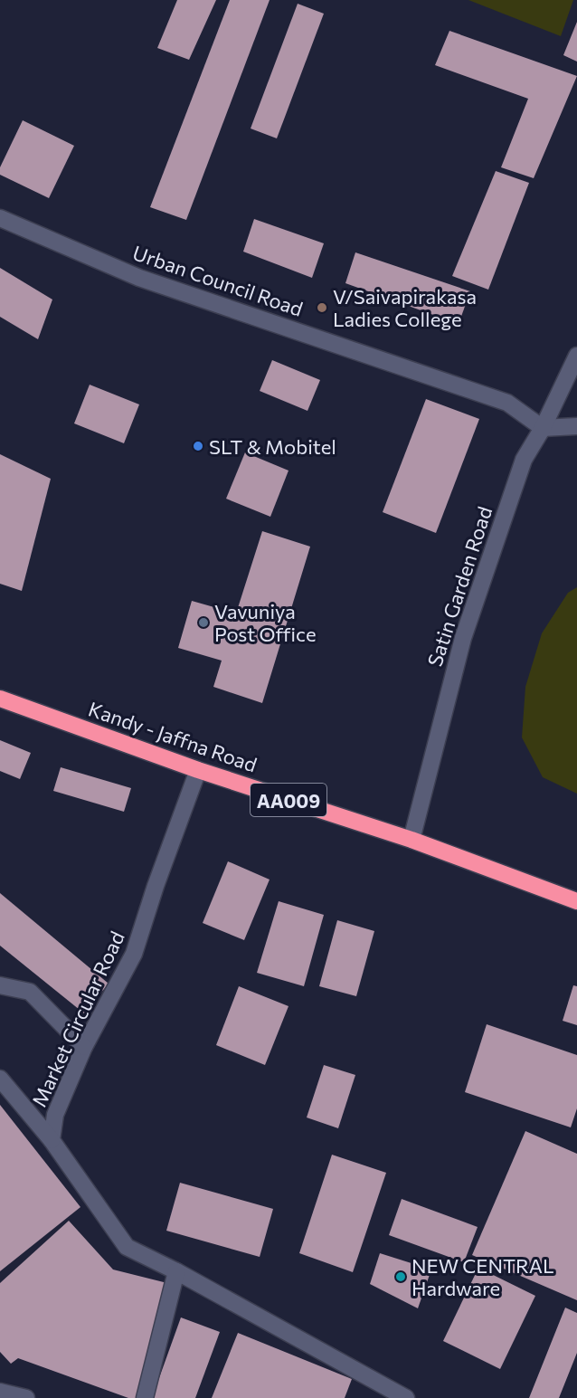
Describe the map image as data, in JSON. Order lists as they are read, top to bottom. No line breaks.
{"streets":{"highway":["Kandy - Jaffna Road","AA009"],"street":["Urban Council Road","Satin Garden Road","Market Circular Road"]},"crossings":[["Urban Council Road","Satin Garden Road"],["Satin Garden Road","Kandy - Jaffna Road"],["Kandy - Jaffna Road","Market Circular Road"]],"places":["V/Saivapirakasa Ladies College","SLT & Mobitel","Vavuniya Post Office","NEW CENTRAL Hardware"]}
